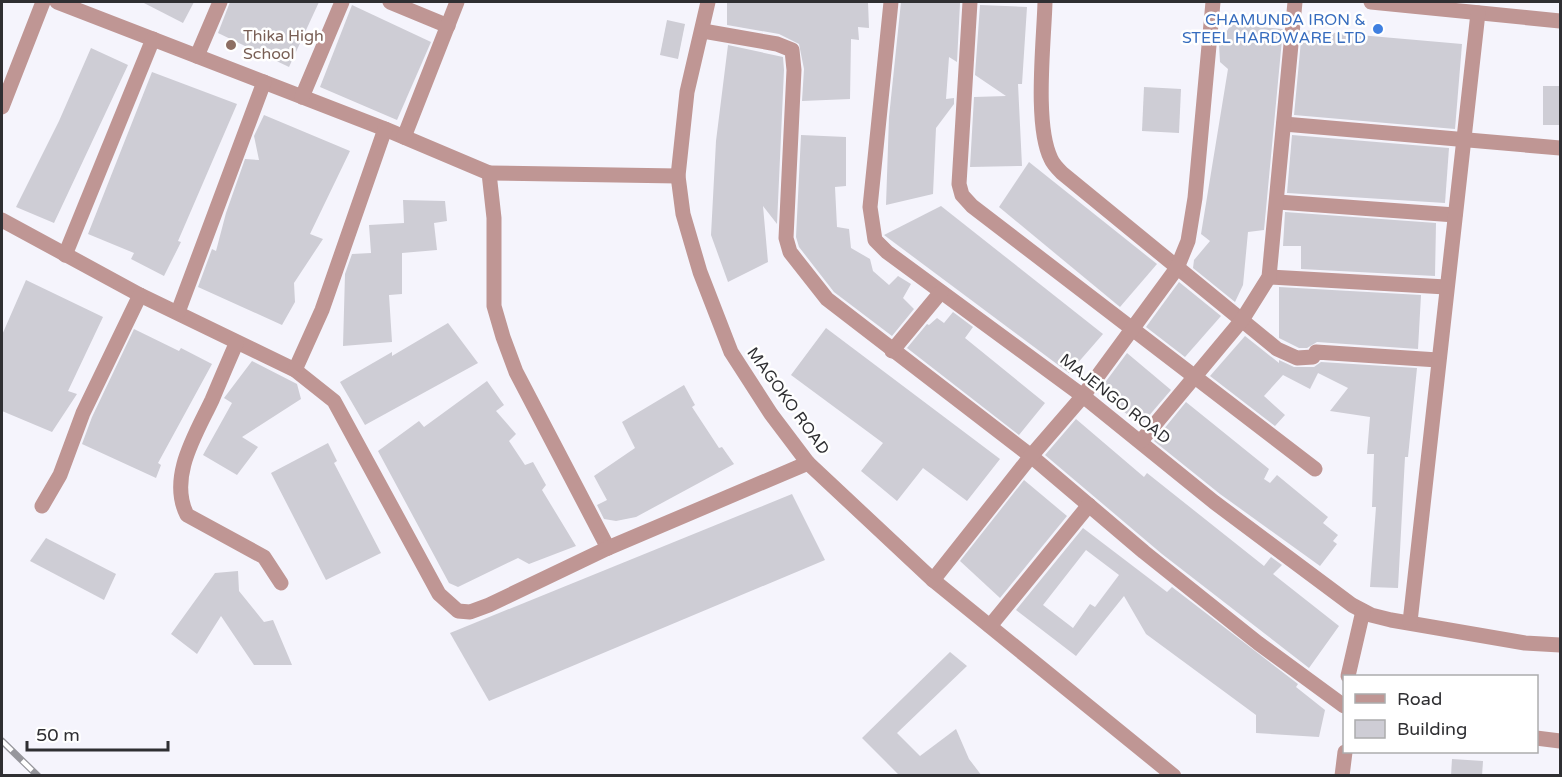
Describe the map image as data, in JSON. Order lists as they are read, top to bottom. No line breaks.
{"streets":{"street":["MAJENGO ROAD","MAGOKO ROAD"]},"places":["CHAMUNDA IRON & STEEL HARDWARE LTD","Thika High School"],"legend":["Road","Building"],"scale_bar":"50 m"}
